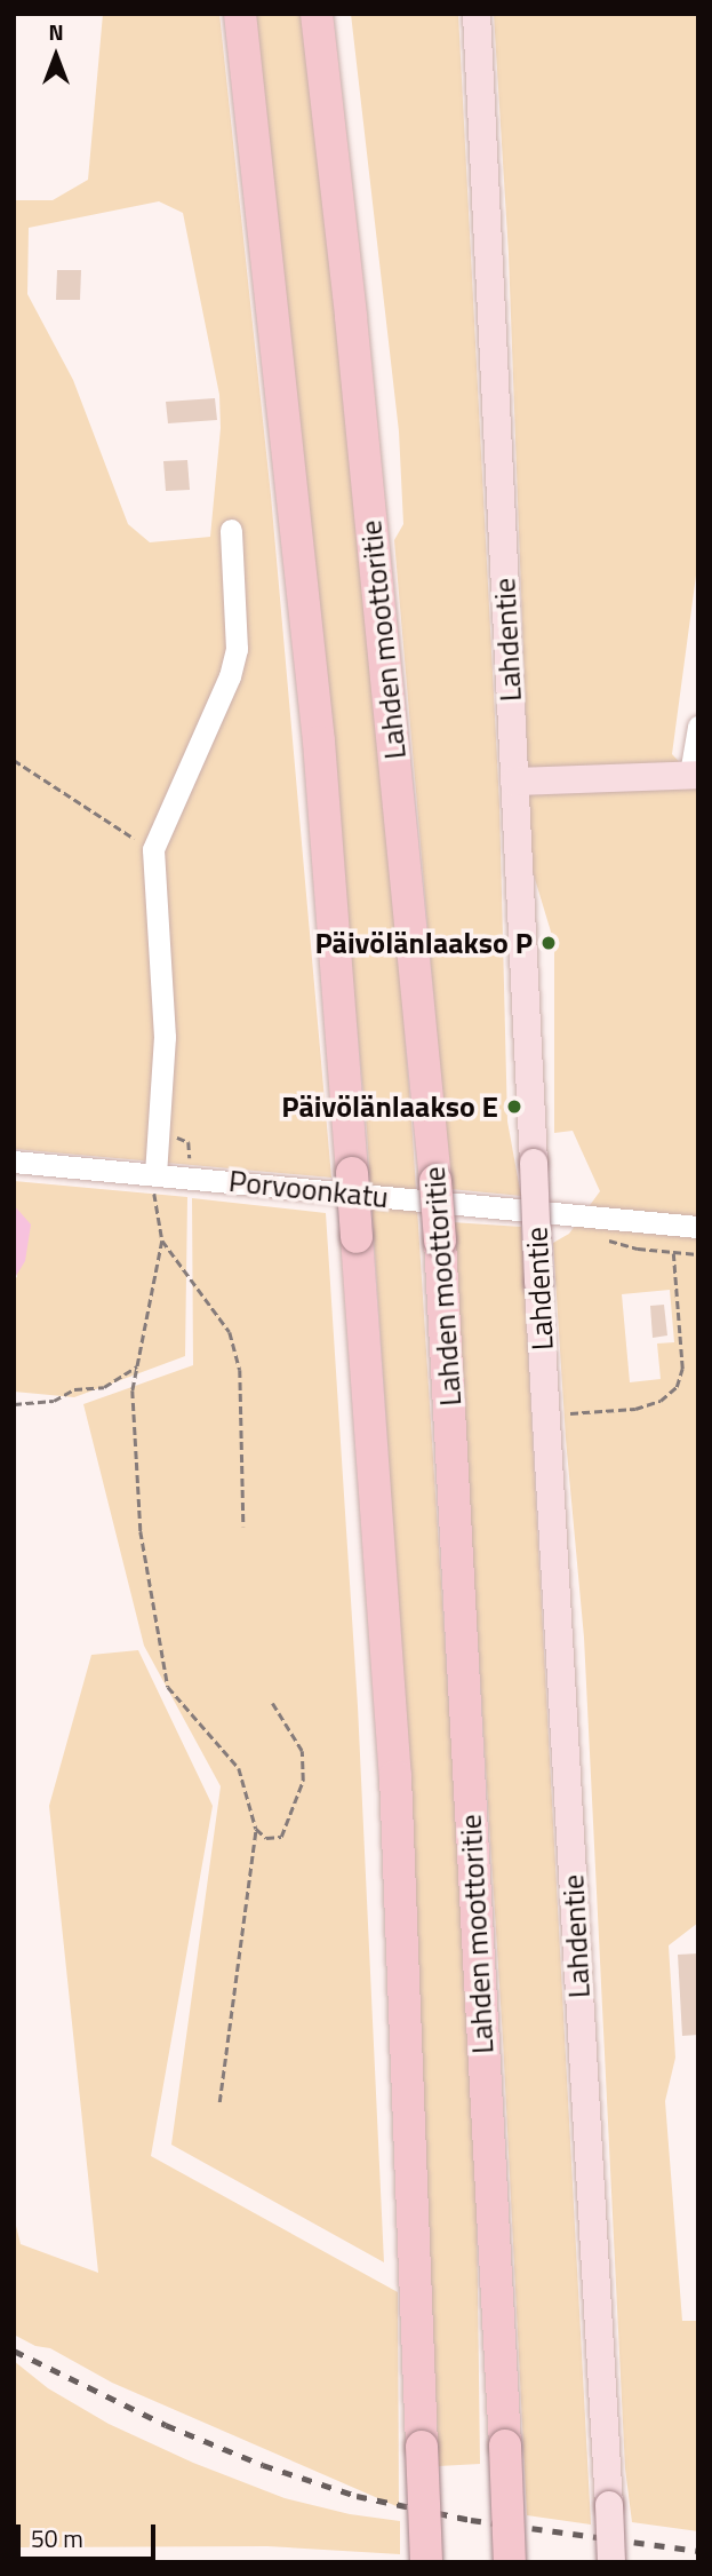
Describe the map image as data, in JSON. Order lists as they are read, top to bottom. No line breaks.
{"streets":{"highway":["Lahden moottoritie"],"main road":["Lahdentie"],"street":["Porvoonkatu"]},"places":["Päivölänlaakso P","Päivölänlaakso E"],"scale_bar":"50 m","north":"top"}
